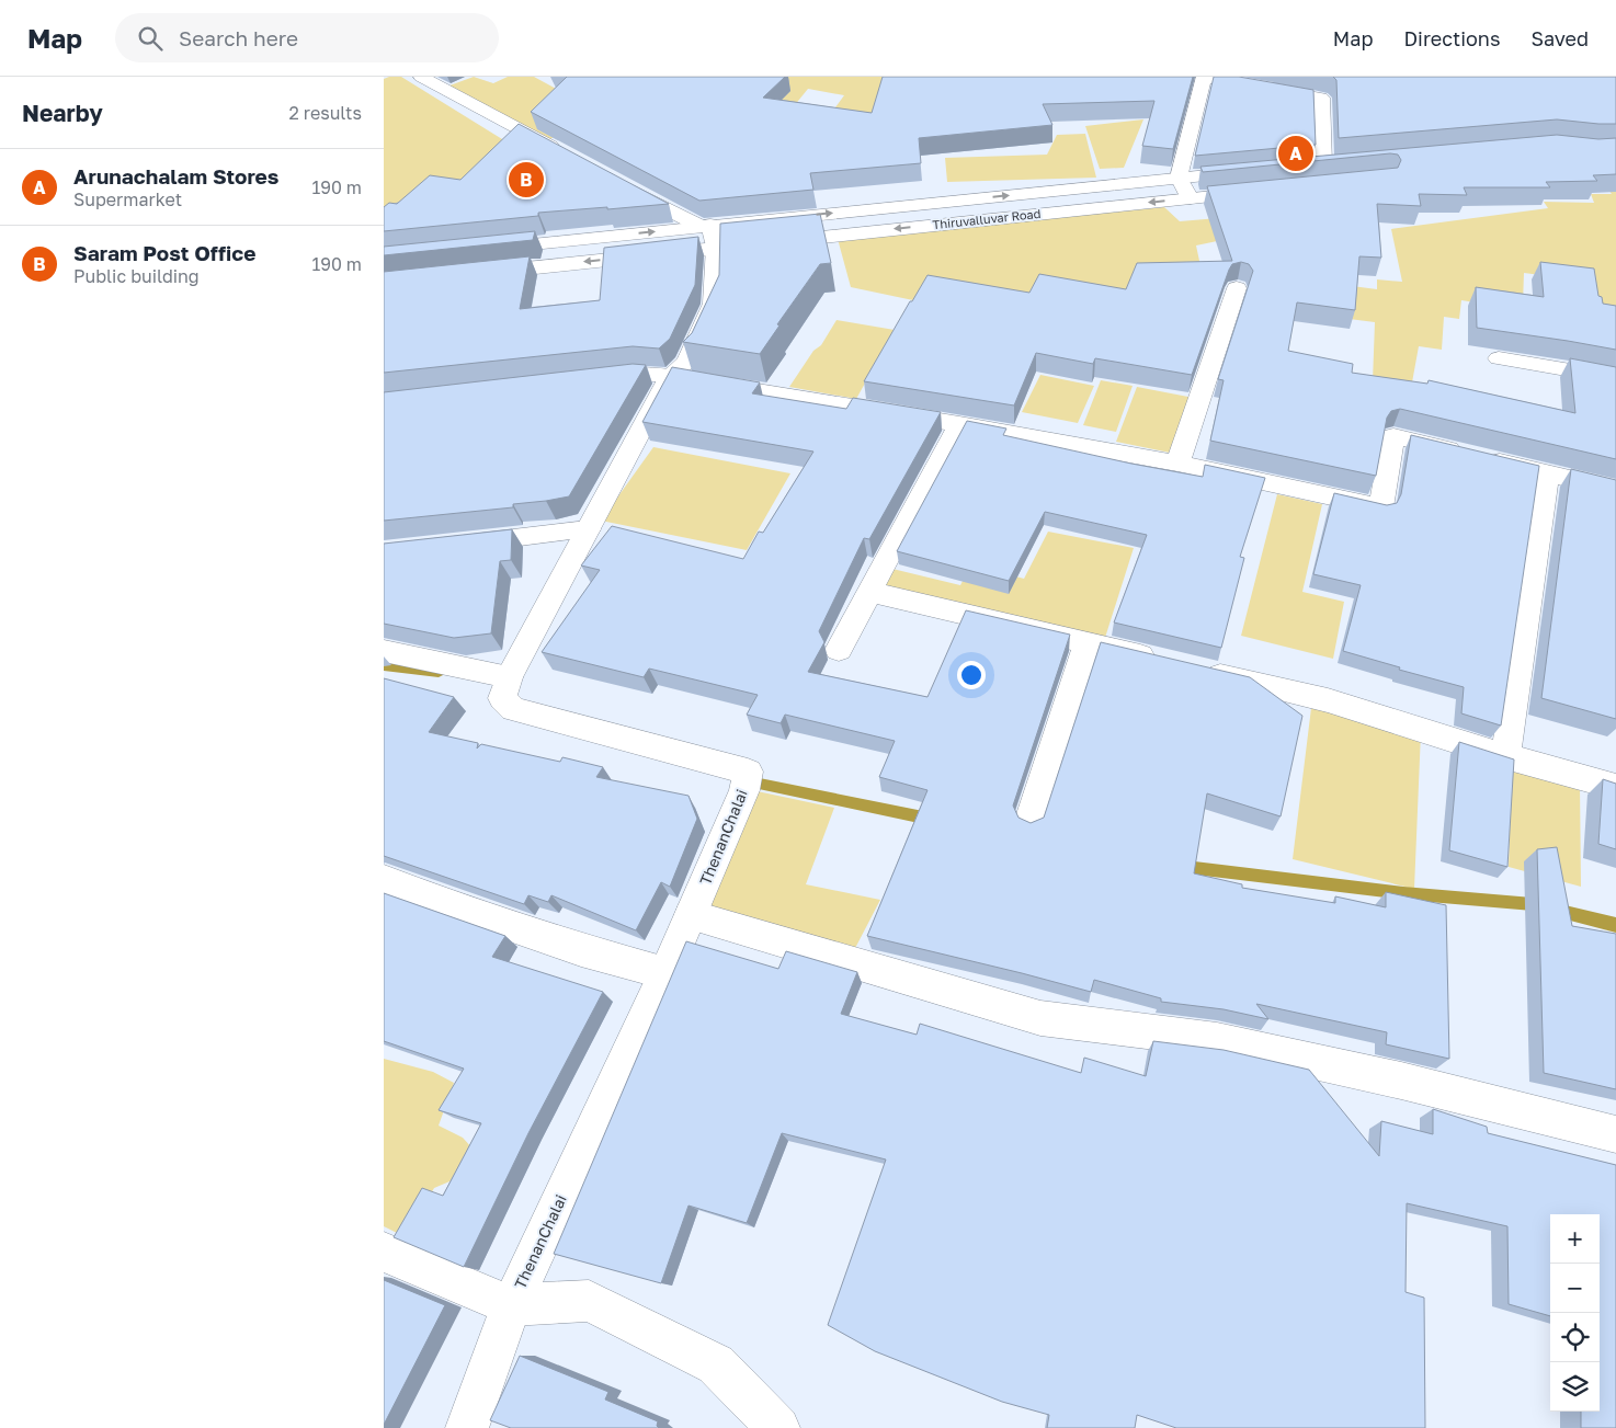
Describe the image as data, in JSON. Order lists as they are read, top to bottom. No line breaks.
{"streets":{"street":["Thiruvalluvar Road","ThenanChalai"]},"crossings":[["Thiruvalluvar Road","ThenanChalai"]],"page":{"header":"Map","search":"Search here","nav":["Map","Directions","Saved"],"heading":["Nearby","2 results"],"pins":["A","B"],"list":[{"mark":"A","name":"Arunachalam Stores","note":"Supermarket","value":"190 m"},{"mark":"B","name":"Saram Post Office","note":"Public building","value":"190 m"}],"map_buttons":["+","−"]}}
